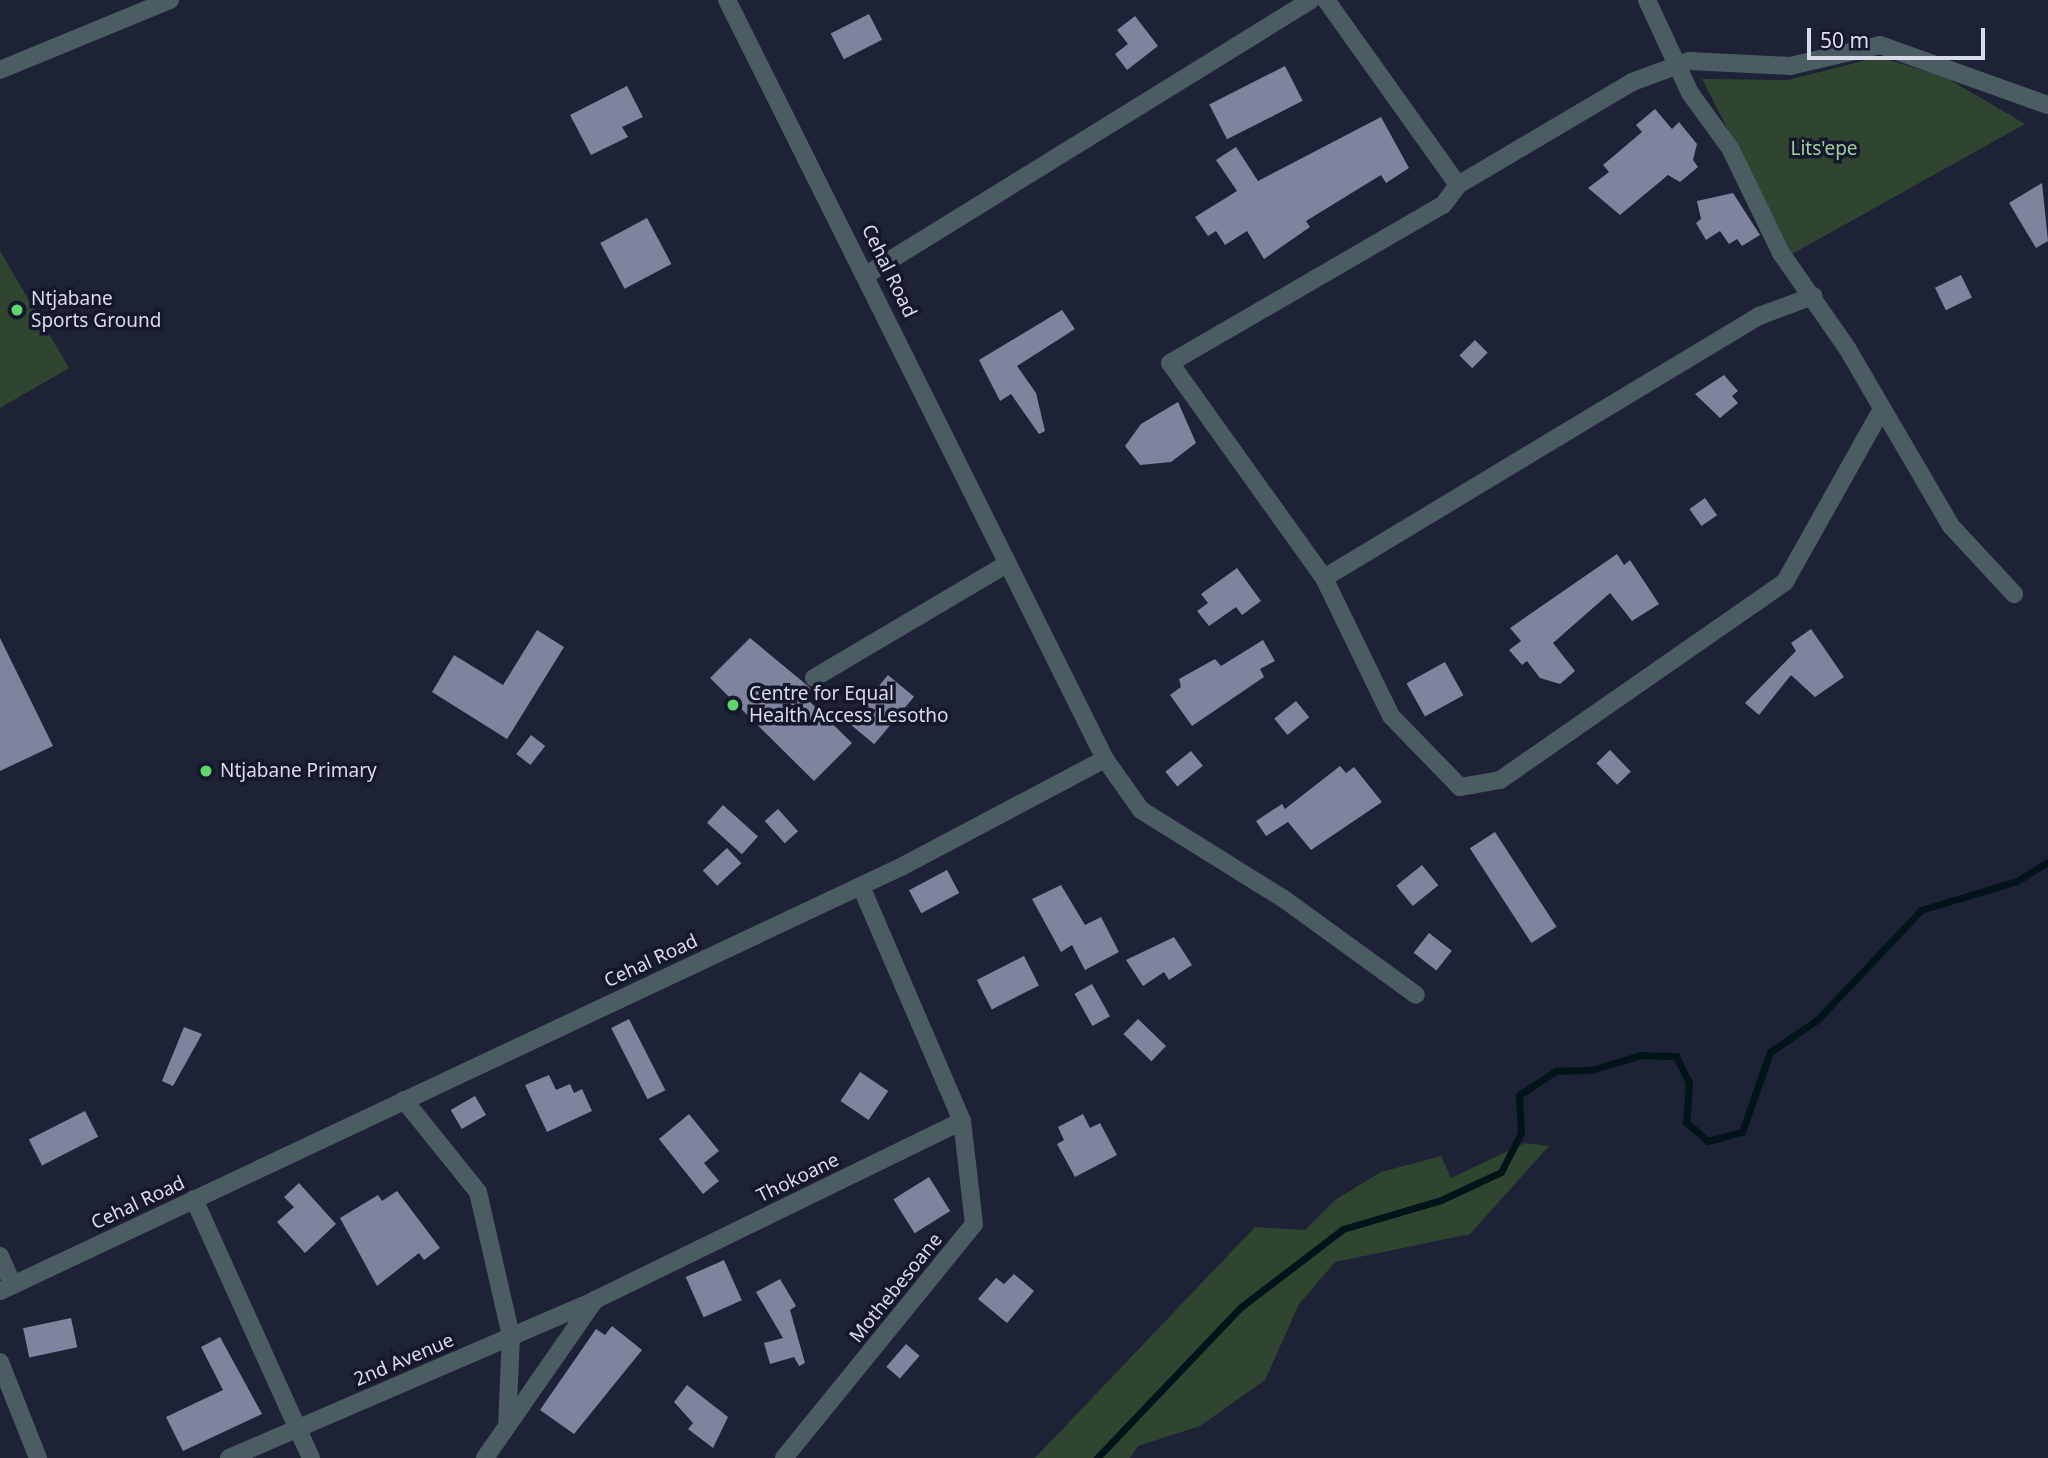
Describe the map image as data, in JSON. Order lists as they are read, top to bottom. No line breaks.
{"streets":{"street":["Cehal Road","Thokoane","Mothebesoane","2nd Avenue"]},"crossings":[["Thokoane","Mothebesoane"],["Thokoane","2nd Avenue"]],"parks":["Lits'epe"],"places":["Ntjabane Sports Ground","Centre for Equal Health Access Lesotho","Ntjabane Primary"],"scale_bar":"50 m"}
